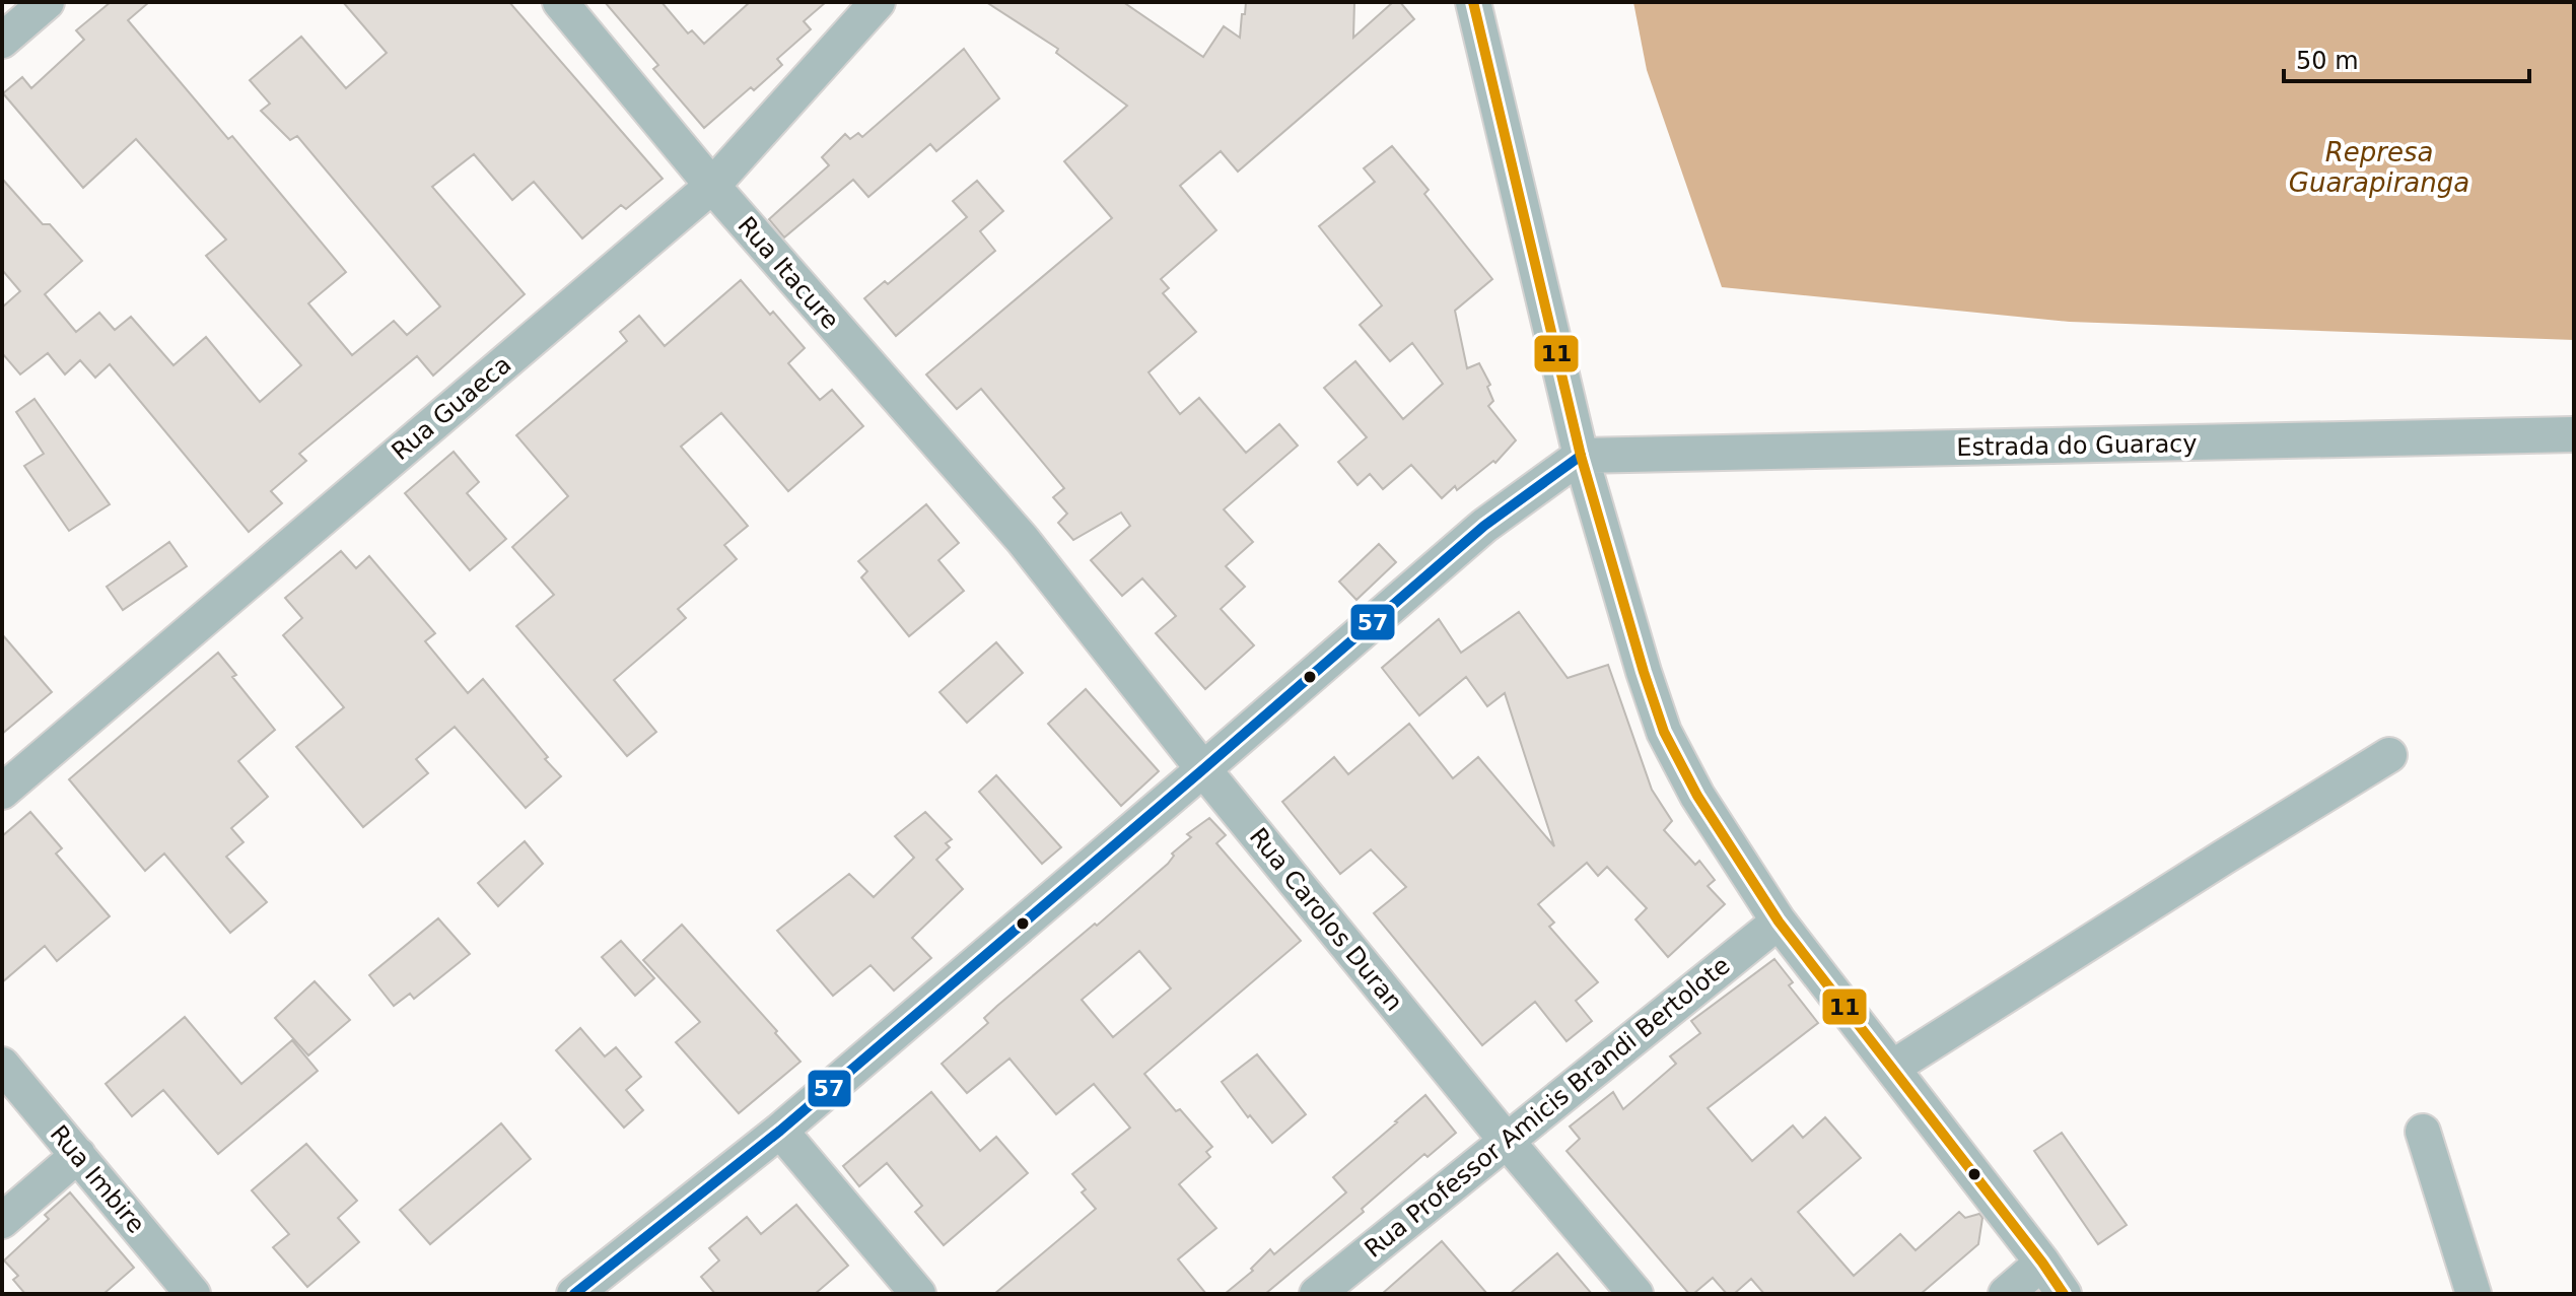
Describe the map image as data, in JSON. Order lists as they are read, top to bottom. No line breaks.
{"streets":{"street":["Rua Itacure","Rua Guaeca","Estrada do Guaracy","Rua Carolos Duran","Rua Professor Amicis Brandi Bertolote","Rua Imbire"]},"crossings":[["Rua Itacure","Rua Guaeca"],["Rua Itacure","Rua Carolos Duran"],["Rua Carolos Duran","Rua Professor Amicis Brandi Bertolote"]],"water":["Represa Guarapiranga"],"lines":["transit line 11","transit line 57"],"scale_bar":"50 m"}
